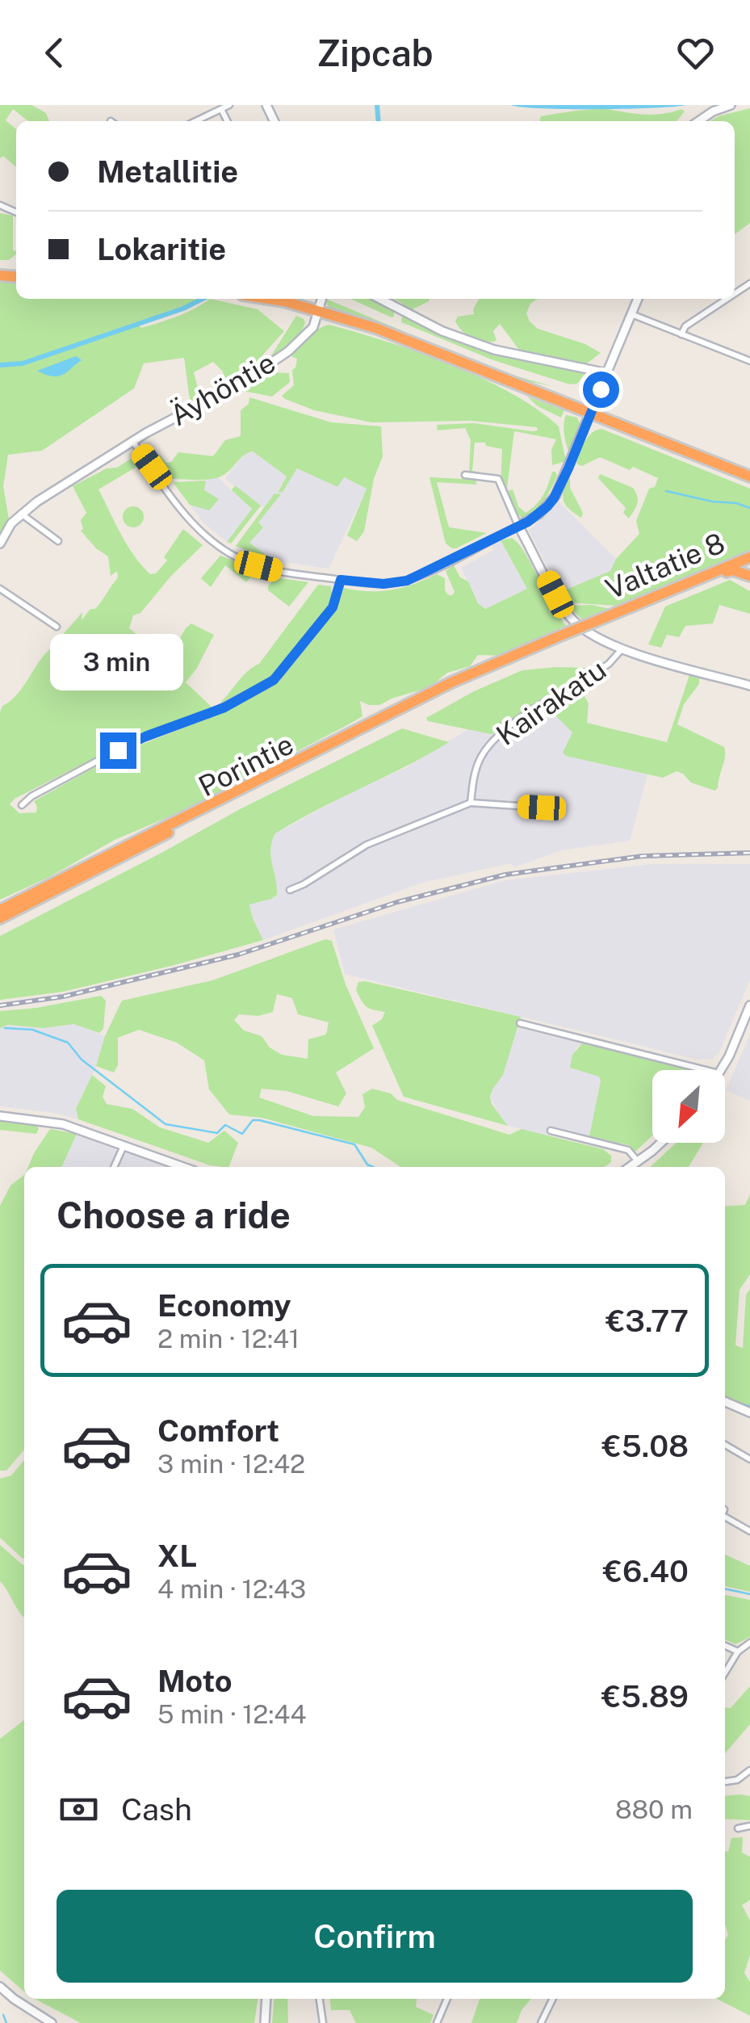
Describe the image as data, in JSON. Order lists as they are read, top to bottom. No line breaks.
{"streets":{"highway":["Valtatie 8","Porintie"],"main road":["Äyhöntie","Kairakatu"]},"crossings":[["Valtatie 8","Porintie"]],"north":"bottom left","page":{"header":"Zipcab","banner":["Metallitie","Lokaritie"],"bubble":"3 min","heading":"Choose a ride","list":[{"name":"Economy","note":"2 min · 12:41","value":"€3.77"},{"name":"Comfort","note":"3 min · 12:42","value":"€5.08"},{"name":"XL","note":"4 min · 12:43","value":"€6.40"},{"name":"Moto","note":"5 min · 12:44","value":"€5.89"}],"pay":["Cash","880 m"],"buttons":"Confirm"}}
